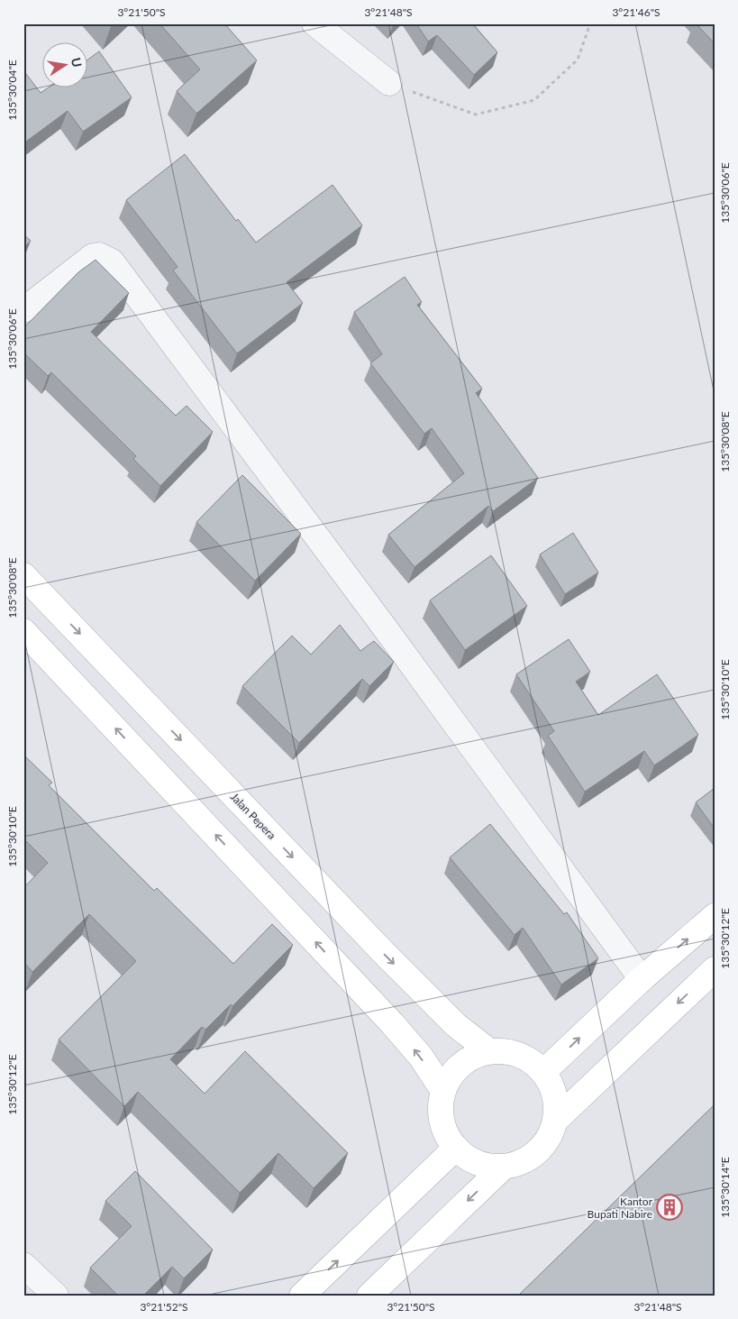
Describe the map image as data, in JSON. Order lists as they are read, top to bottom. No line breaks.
{"streets":{"main road":["Jalan Pepera"]},"places":{"building":["Kantor Bupati Nabire"]},"north":"right","coordinates":["3°21'50\"S","3°21'48\"S","3°21'46\"S","135°30'04\"E","135°30'06\"E","135°30'08\"E","135°30'10\"E","135°30'12\"E","135°30'14\"E","3°21'52\"S"]}
